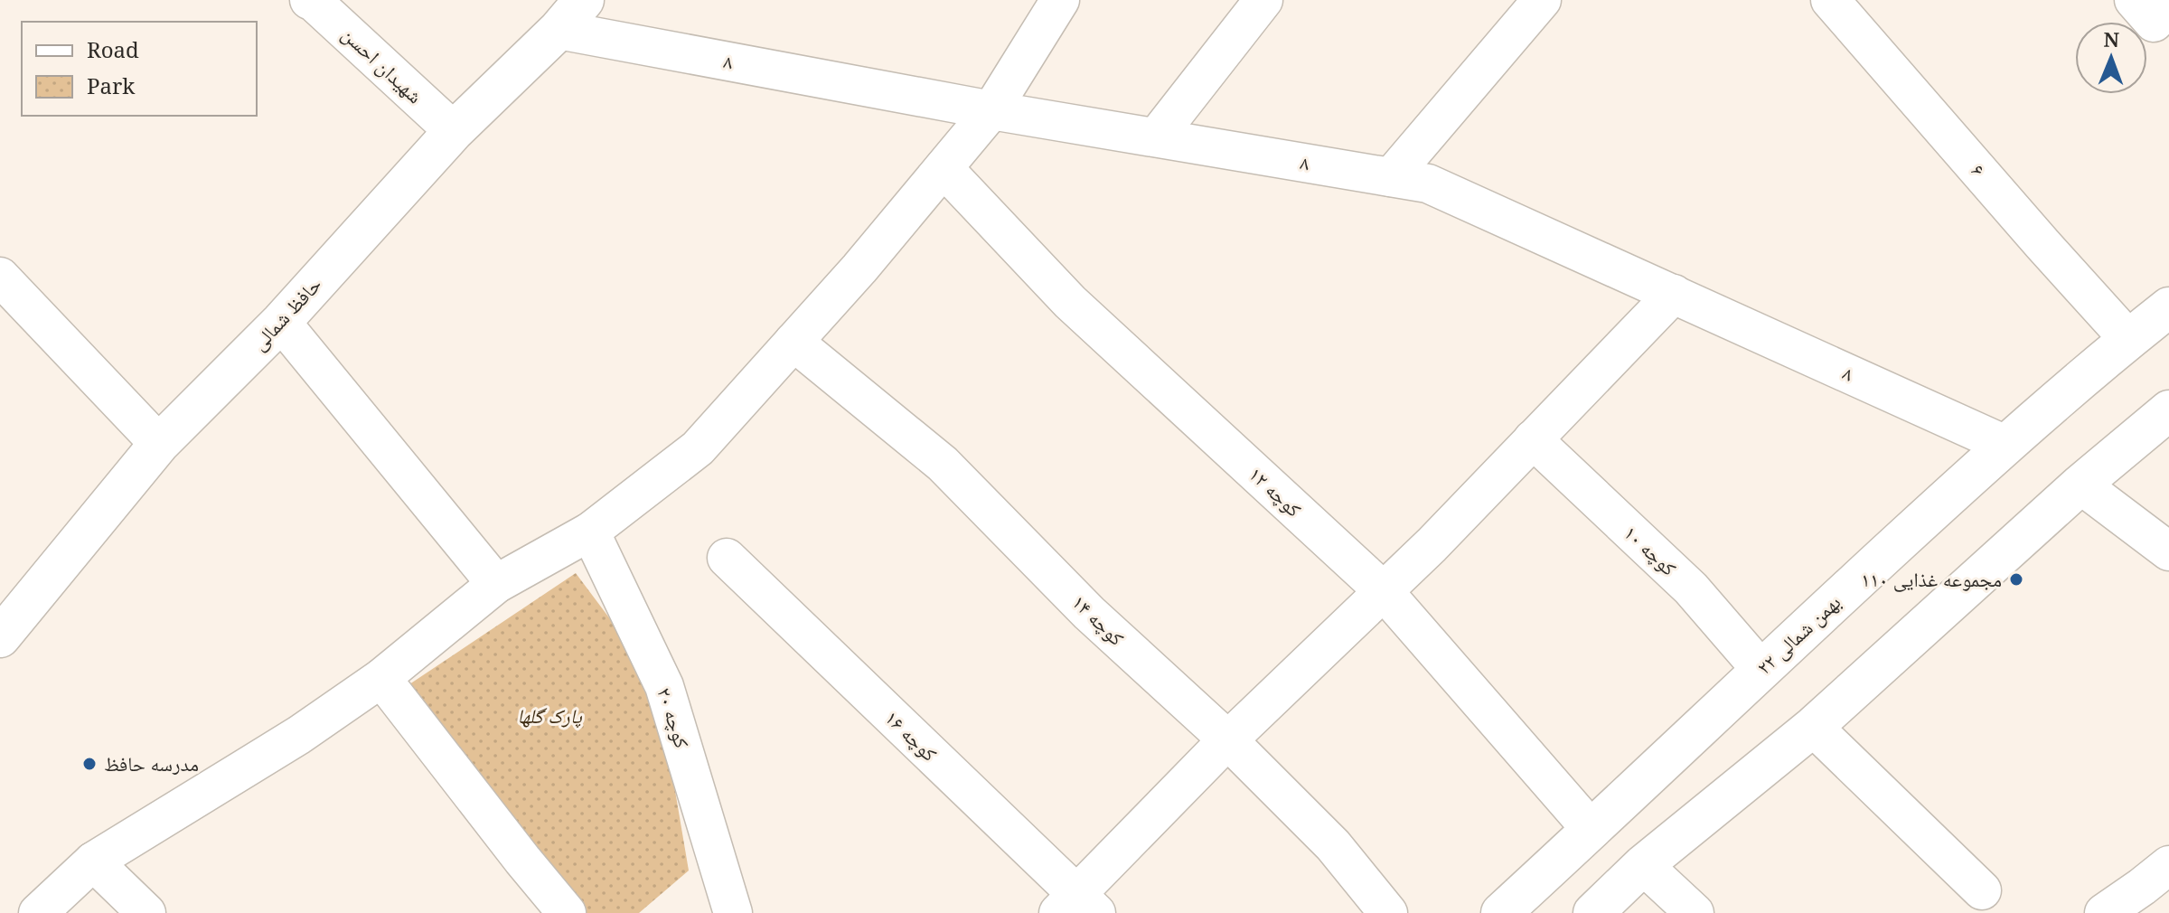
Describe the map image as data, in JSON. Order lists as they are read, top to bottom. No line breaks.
{"streets":{"main road":["حافظ شمالی","۲۲ بهمن شمالی"],"street":["۸","شهیدان احسن","۶","کوچه ۱۲","کوچه ۱۰","کوچه ۱۴","کوچه ۲۰","کوچه ۱۶"]},"crossings":[["۸","حافظ شمالی"],["۸","۲۲ بهمن شمالی"],["شهیدان احسن","حافظ شمالی"],["۶","۲۲ بهمن شمالی"],["کوچه ۱۲","۲۲ بهمن شمالی"],["کوچه ۱۰","۲۲ بهمن شمالی"]],"parks":["پارک گلها"],"places":["مجموعه غذایی ۱۱۰","مدرسه حافظ"],"legend":["Road","Park"],"north":"top"}
